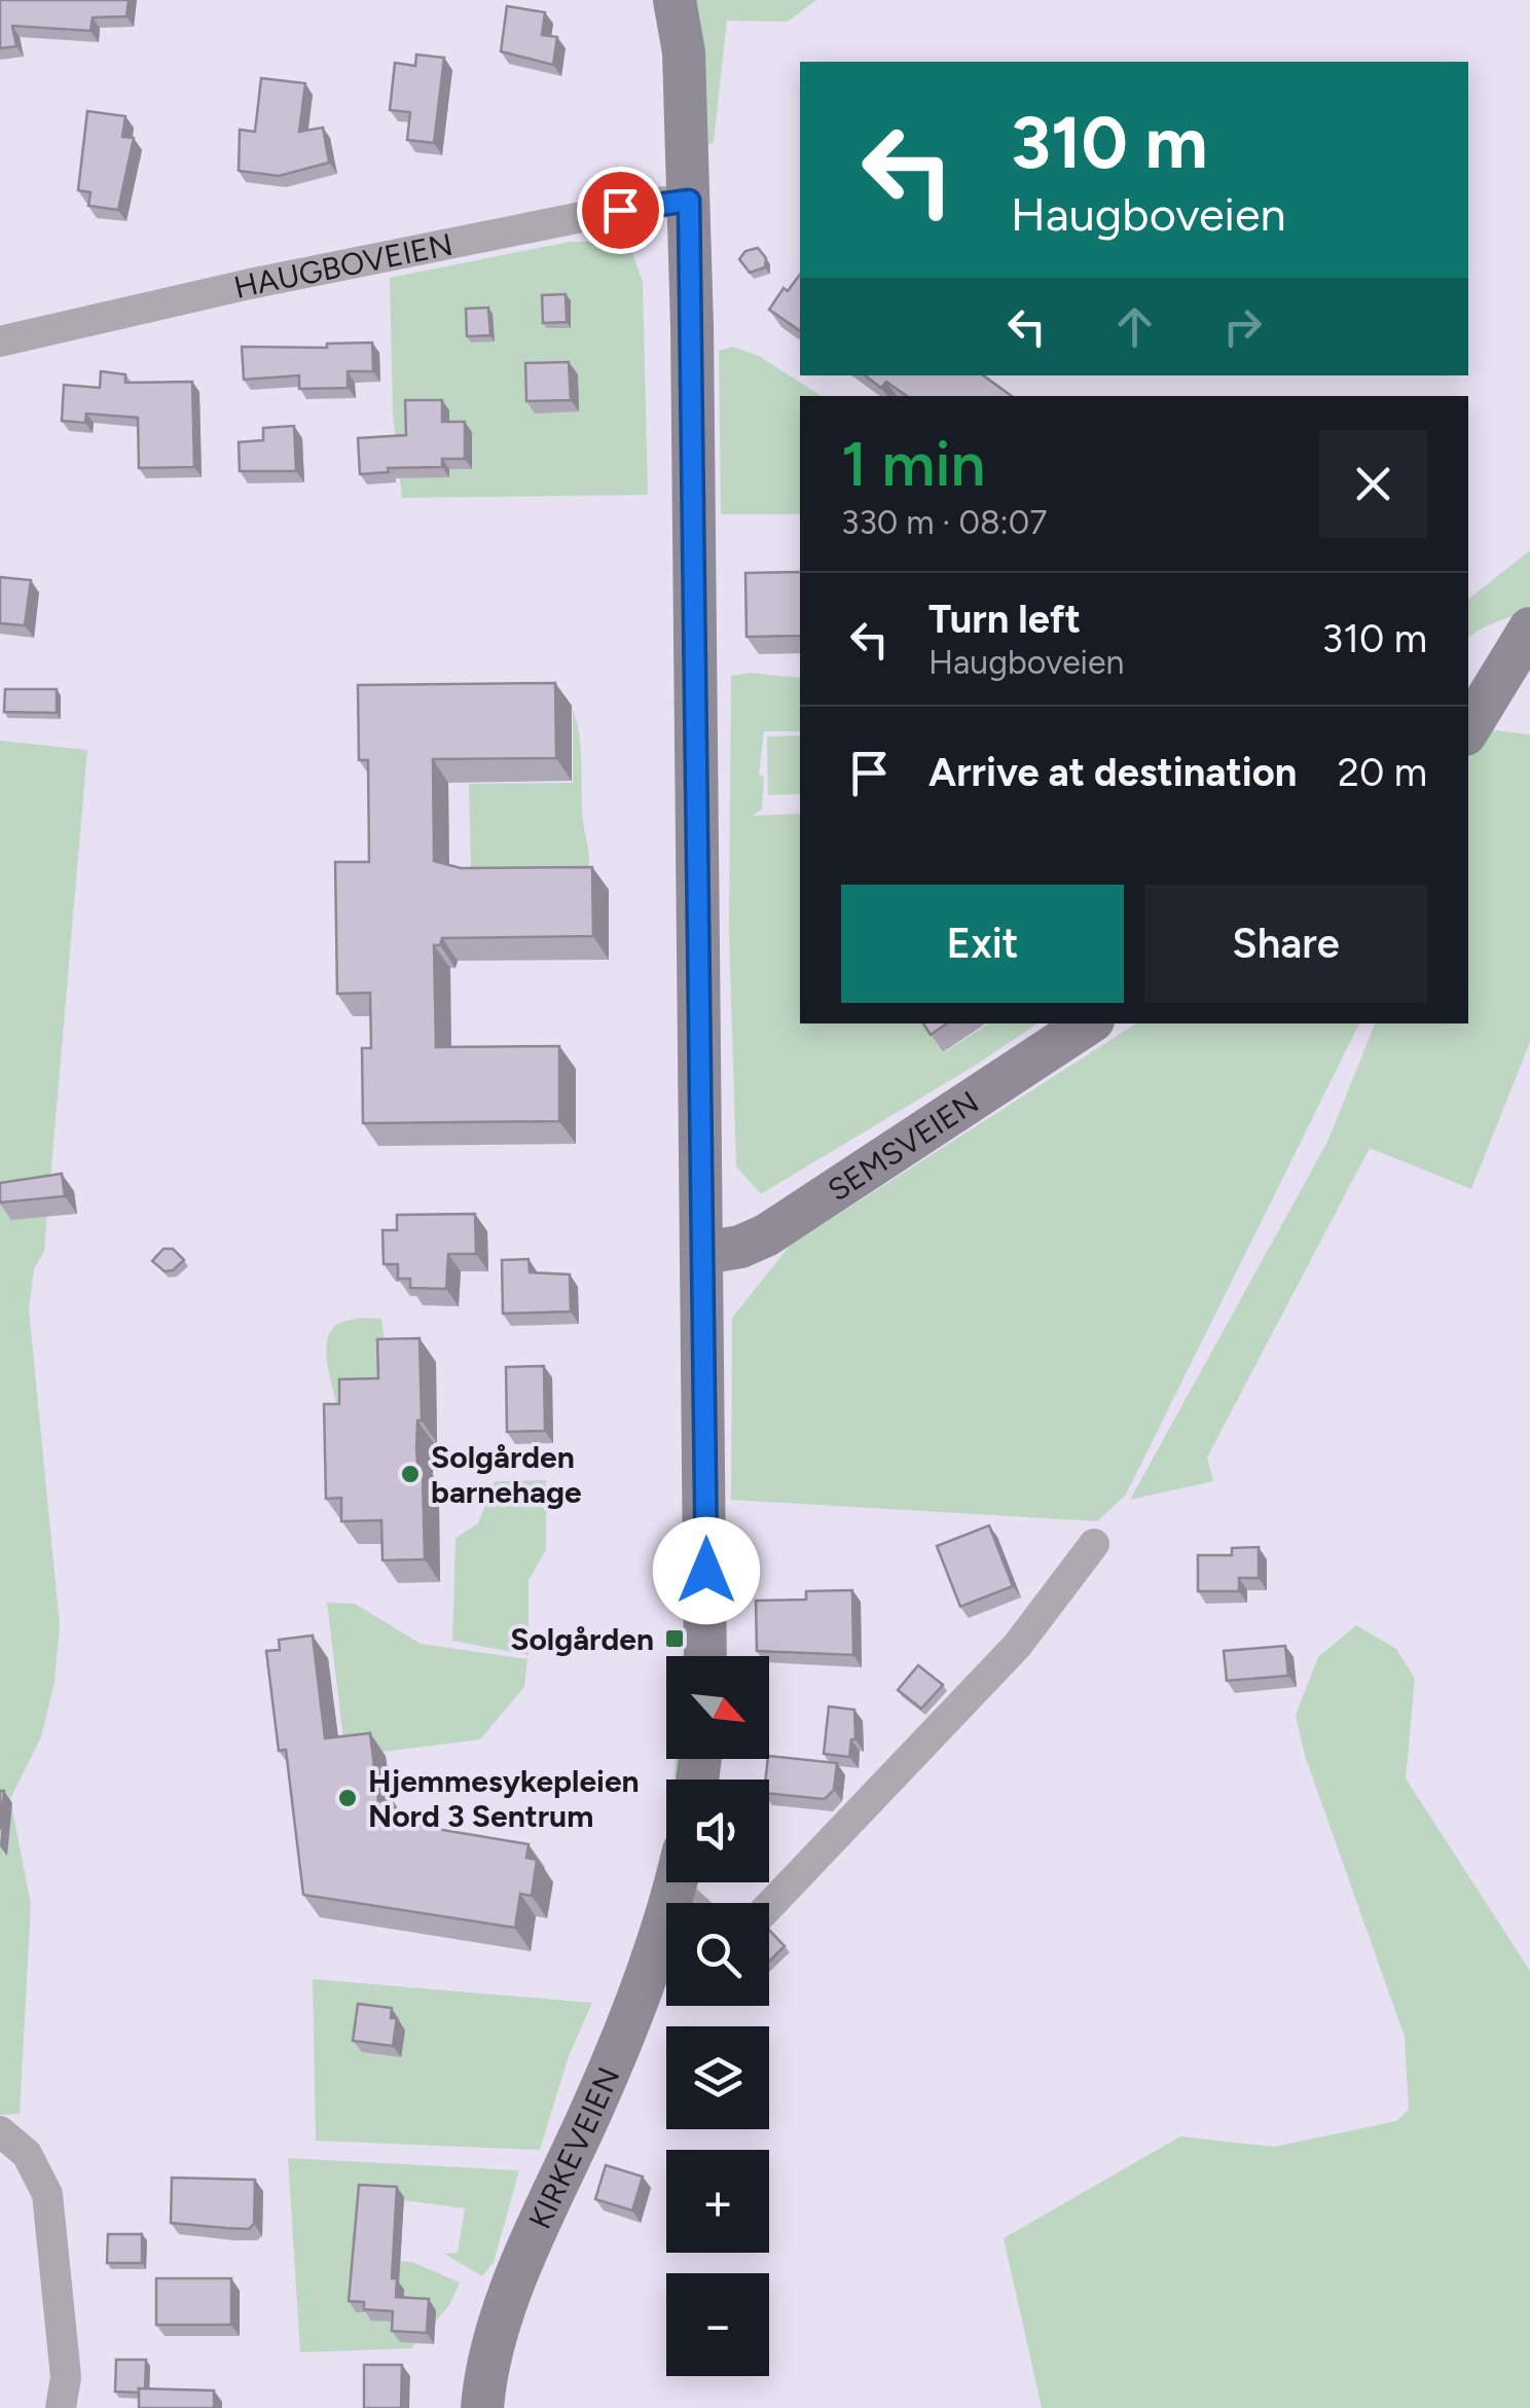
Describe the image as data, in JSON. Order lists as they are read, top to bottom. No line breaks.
{"streets":{"main road":["SEMSVEIEN","KIRKEVEIEN"],"street":["HAUGBOVEIEN"]},"places":{"other":["Solgården barnehage","Hjemmesykepleien Nord 3 Sentrum"],"transit":["Solgården"]},"north":"bottom right","page":{"turn":["310 m","Haugboveien"],"heading":["1 min","330 m · 08:07"],"list":[{"name":"Turn left","note":"Haugboveien","value":"310 m"},{"name":"Arrive at destination","value":"20 m"}],"buttons":["Exit","Share"],"map_buttons":["+","−"]}}
